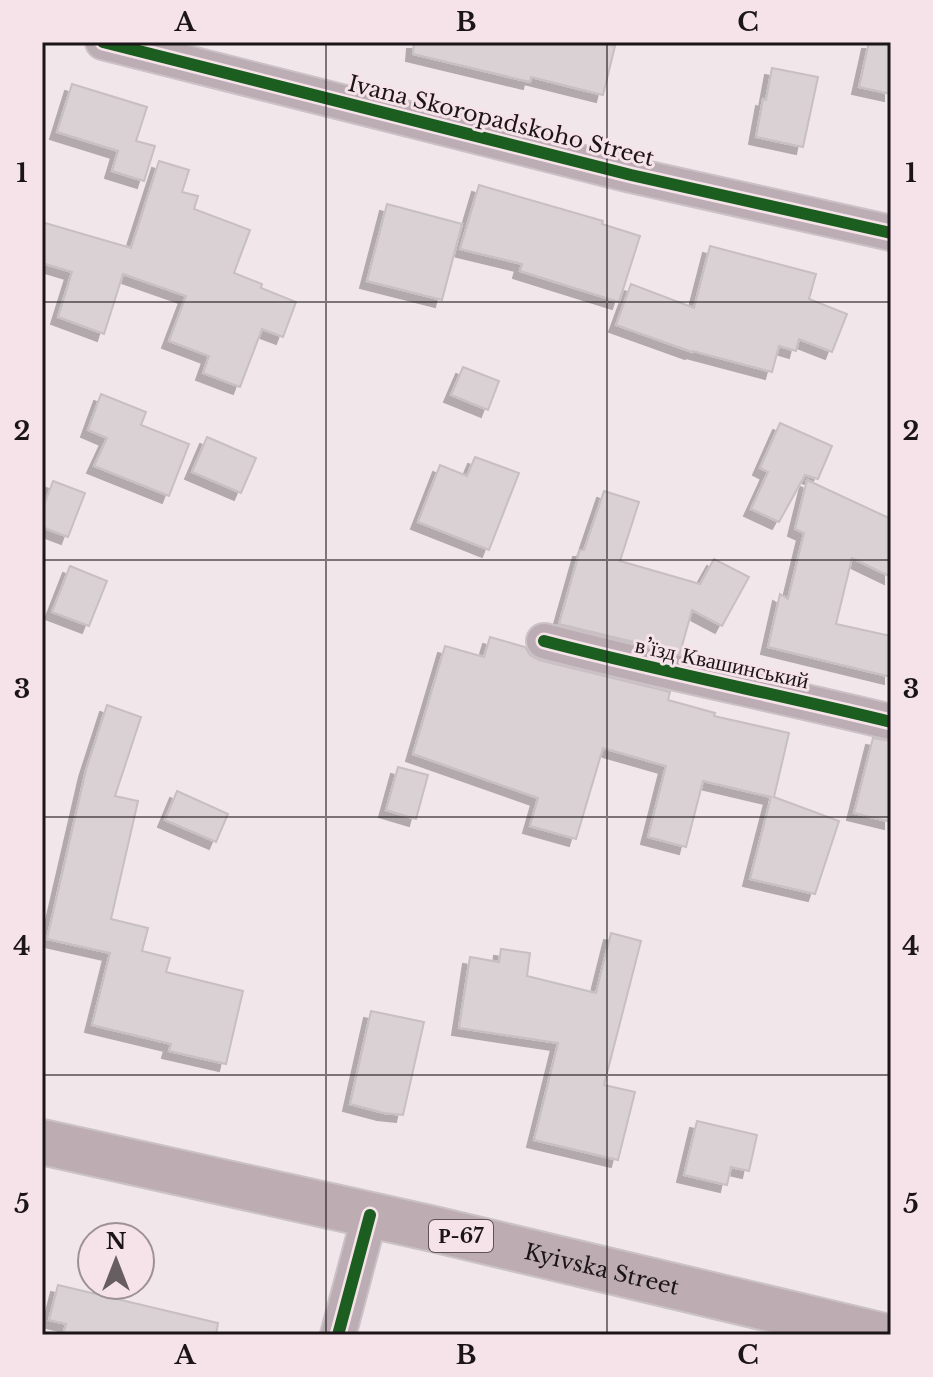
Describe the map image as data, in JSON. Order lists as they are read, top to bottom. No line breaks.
{"streets":{"main road":["Р-67","Kyivska Street"],"street":["Ivana Skoropadskoho Street","в’їзд Квашинський"]},"north":"top","grid":{"columns":["A","B","C"],"rows":["1","2","3","4","5"]}}
